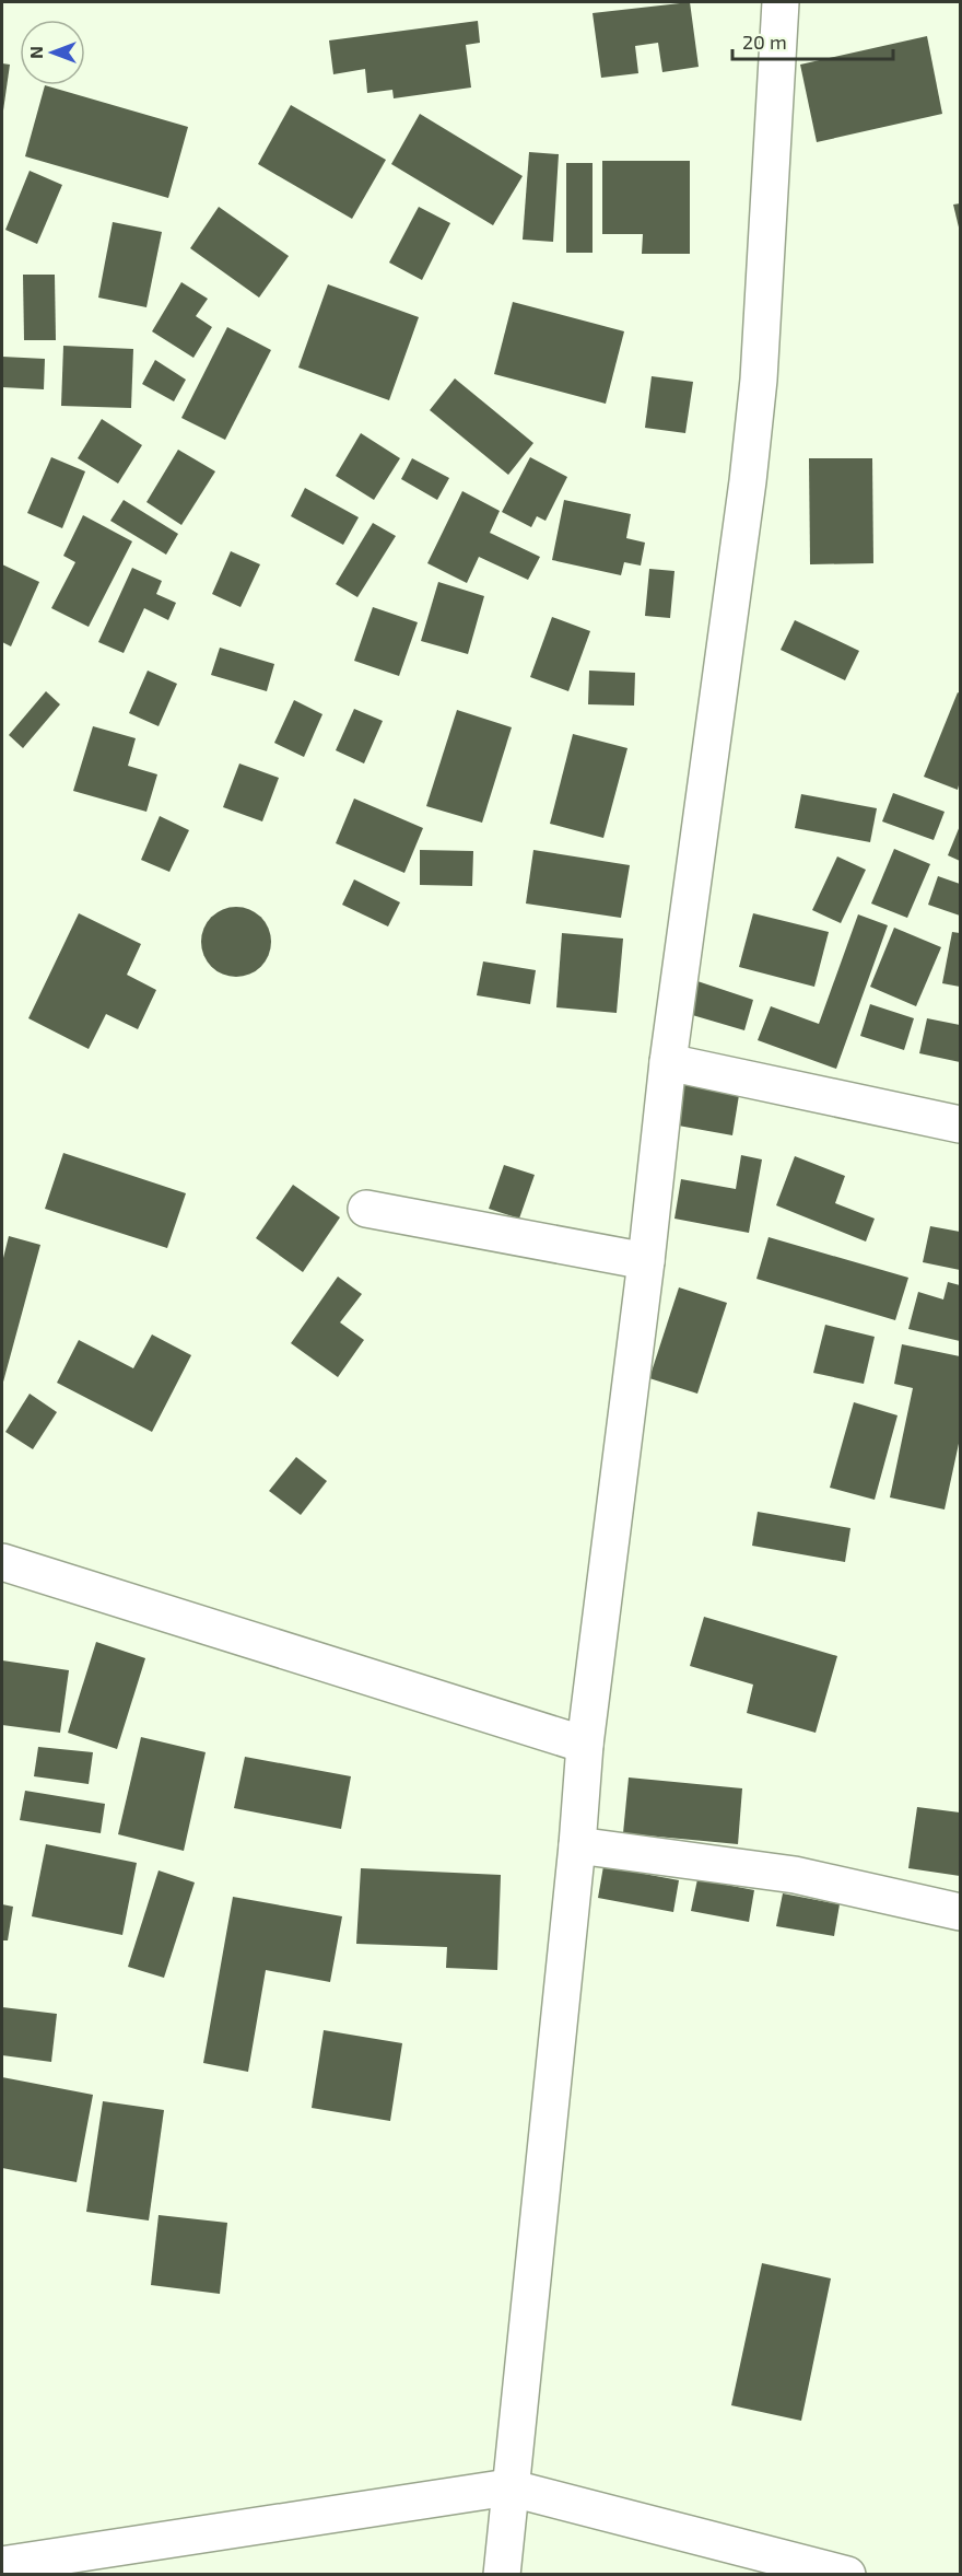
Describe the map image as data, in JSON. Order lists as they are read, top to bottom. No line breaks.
{"scale_bar":"20 m","north":"left"}
